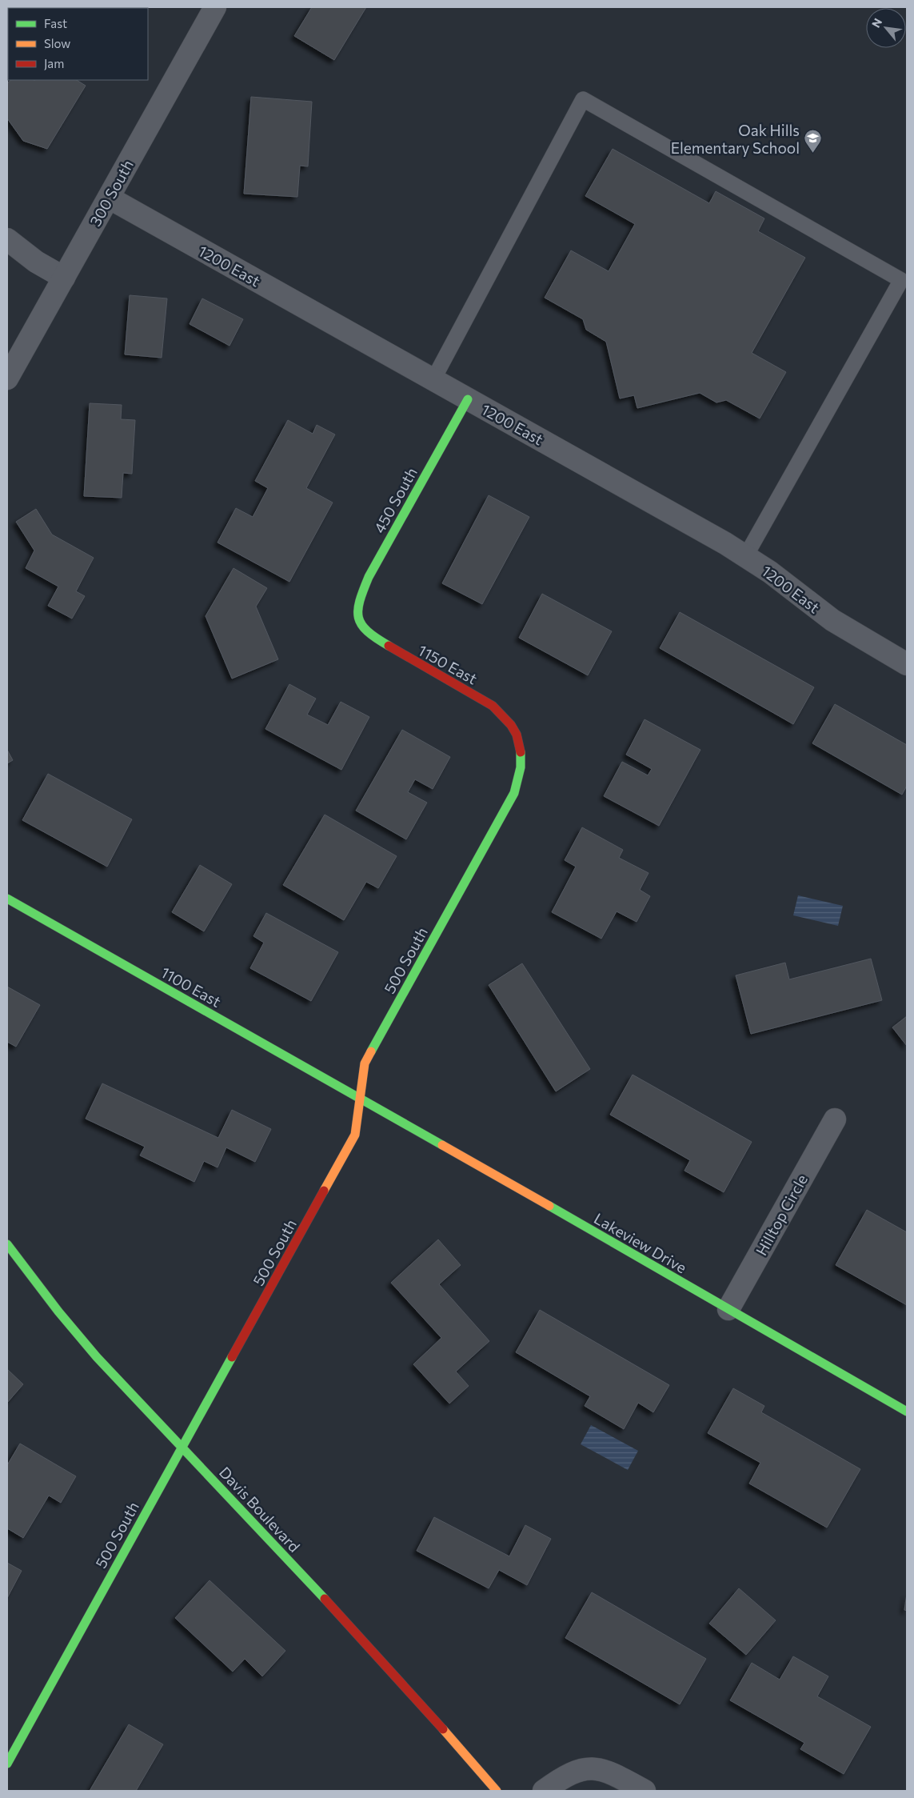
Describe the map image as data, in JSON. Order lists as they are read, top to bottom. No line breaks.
{"streets":{"street":["300 South","1200 East","450 South","1150 East","500 South","1100 East","Hilltop Circle","Lakeview Drive","Davis Boulevard"]},"crossings":[["300 South","1200 East"],["1200 East","450 South"],["450 South","1150 East"],["1150 East","500 South"],["500 South","1100 East"],["500 South","Lakeview Drive"],["500 South","Davis Boulevard"],["1100 East","Lakeview Drive"],["Hilltop Circle","Lakeview Drive"]],"places":{"school or university":["Oak Hills Elementary School"]},"legend":["Fast","Slow","Jam"],"north":"top left"}
